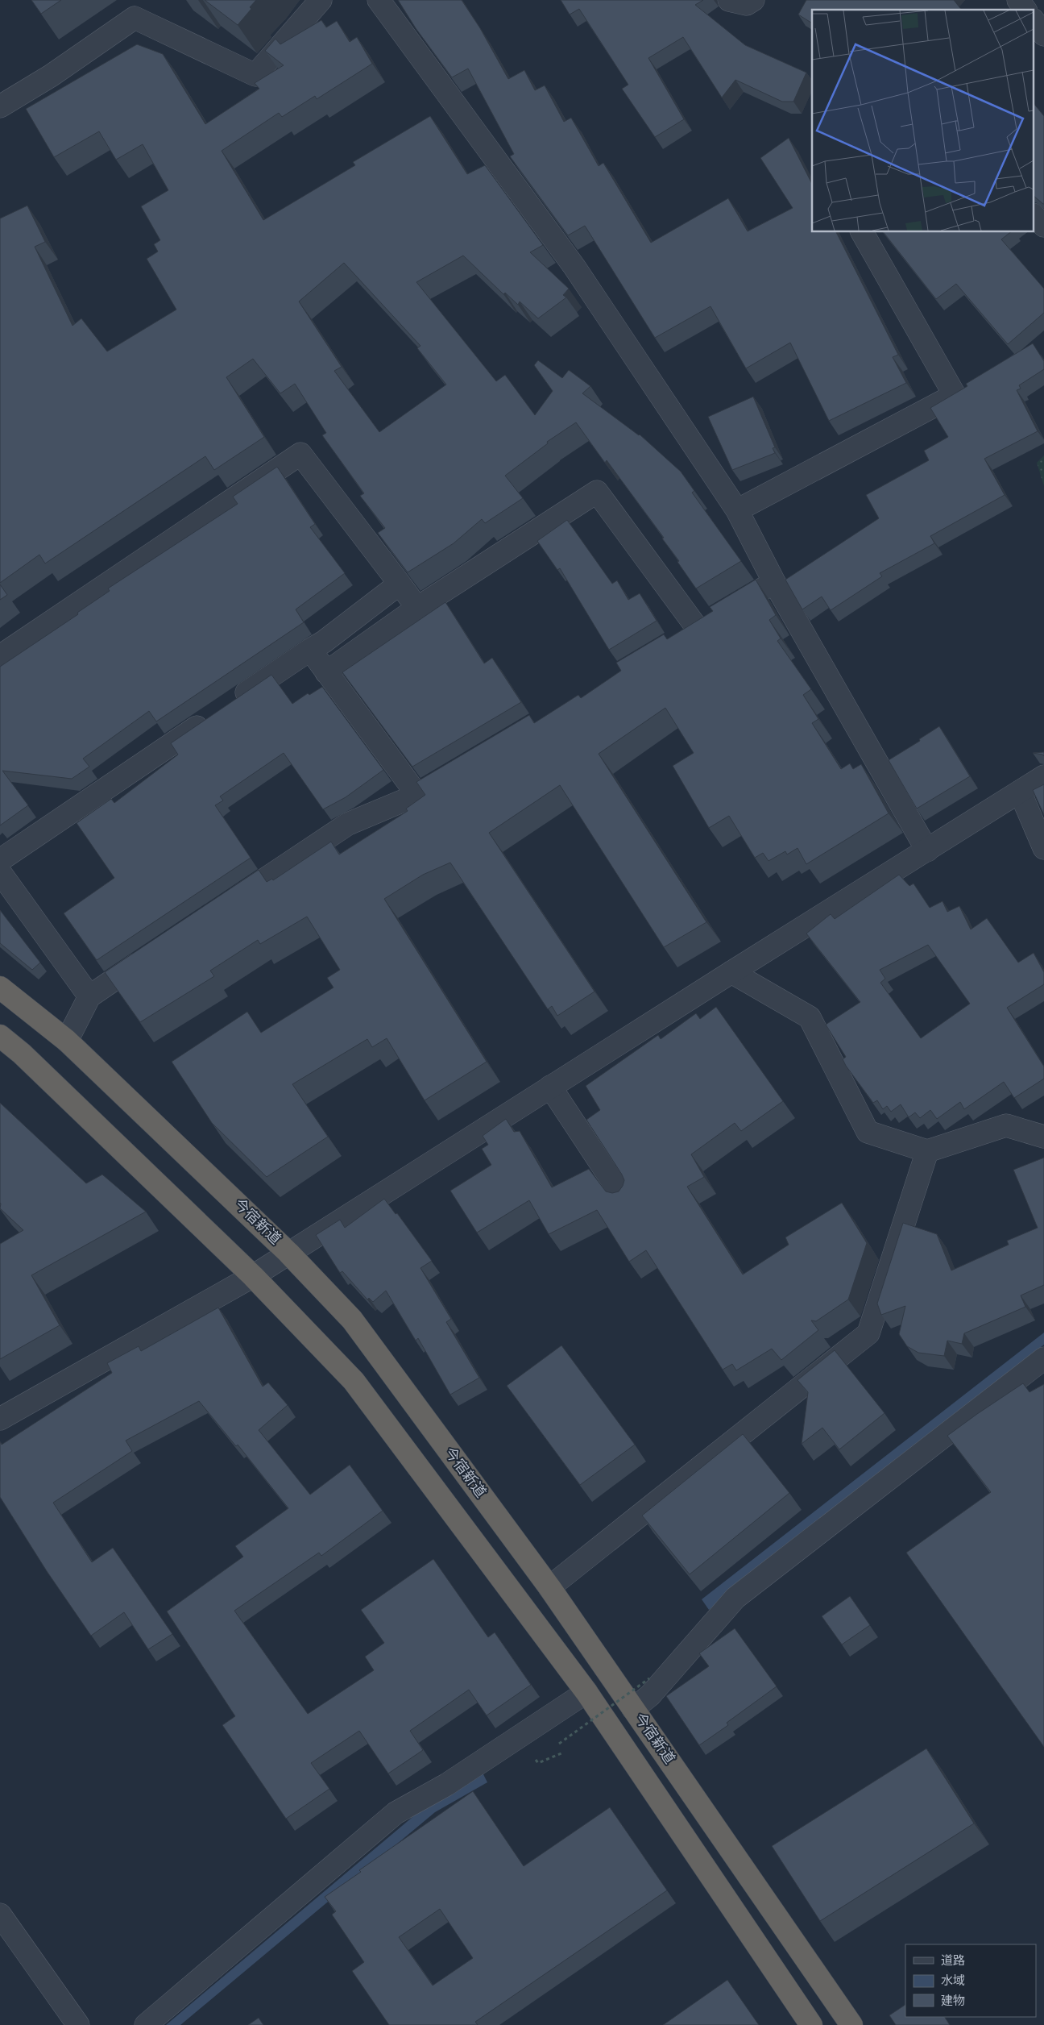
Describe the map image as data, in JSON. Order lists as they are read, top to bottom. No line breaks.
{"streets":{"highway":["今宿新道"]},"legend":["道路","水域","建物"]}
